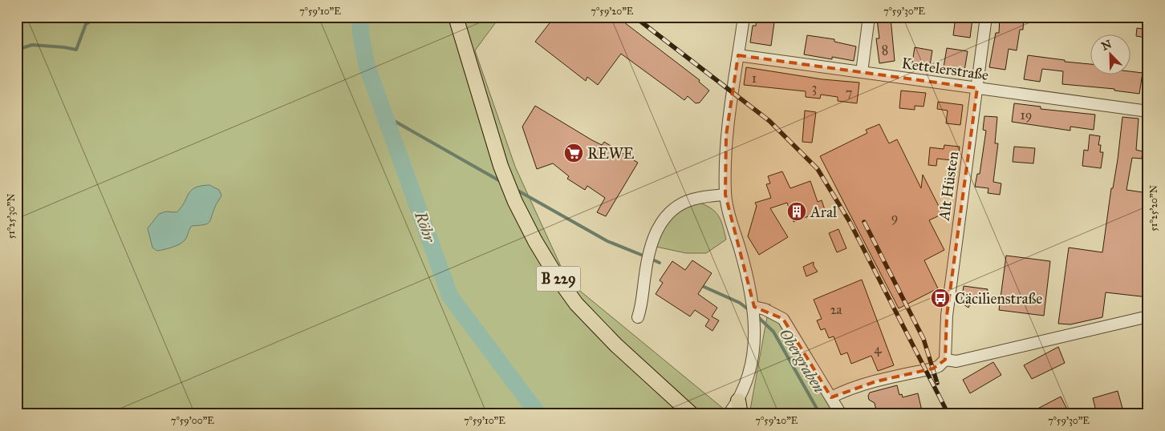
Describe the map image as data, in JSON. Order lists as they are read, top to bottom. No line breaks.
{"streets":{"main road":["B 229"],"street":["Kettelerstraße","Alt Hüsten"]},"crossings":[["Kettelerstraße","Alt Hüsten"]],"water":["Röhr","Obergraben"],"places":{"supermarket":["REWE"],"building":["Aral"],"bus stop":["Cäcilienstraße"]},"house_numbers":["8","1","3","7","19","9","2a","4"],"north":"top left","coordinates":["7°59'10\"E","7°59'20\"E","7°59'30\"E","51°25'20\"N","51°25'30\"N","7°59'00\"E"]}
